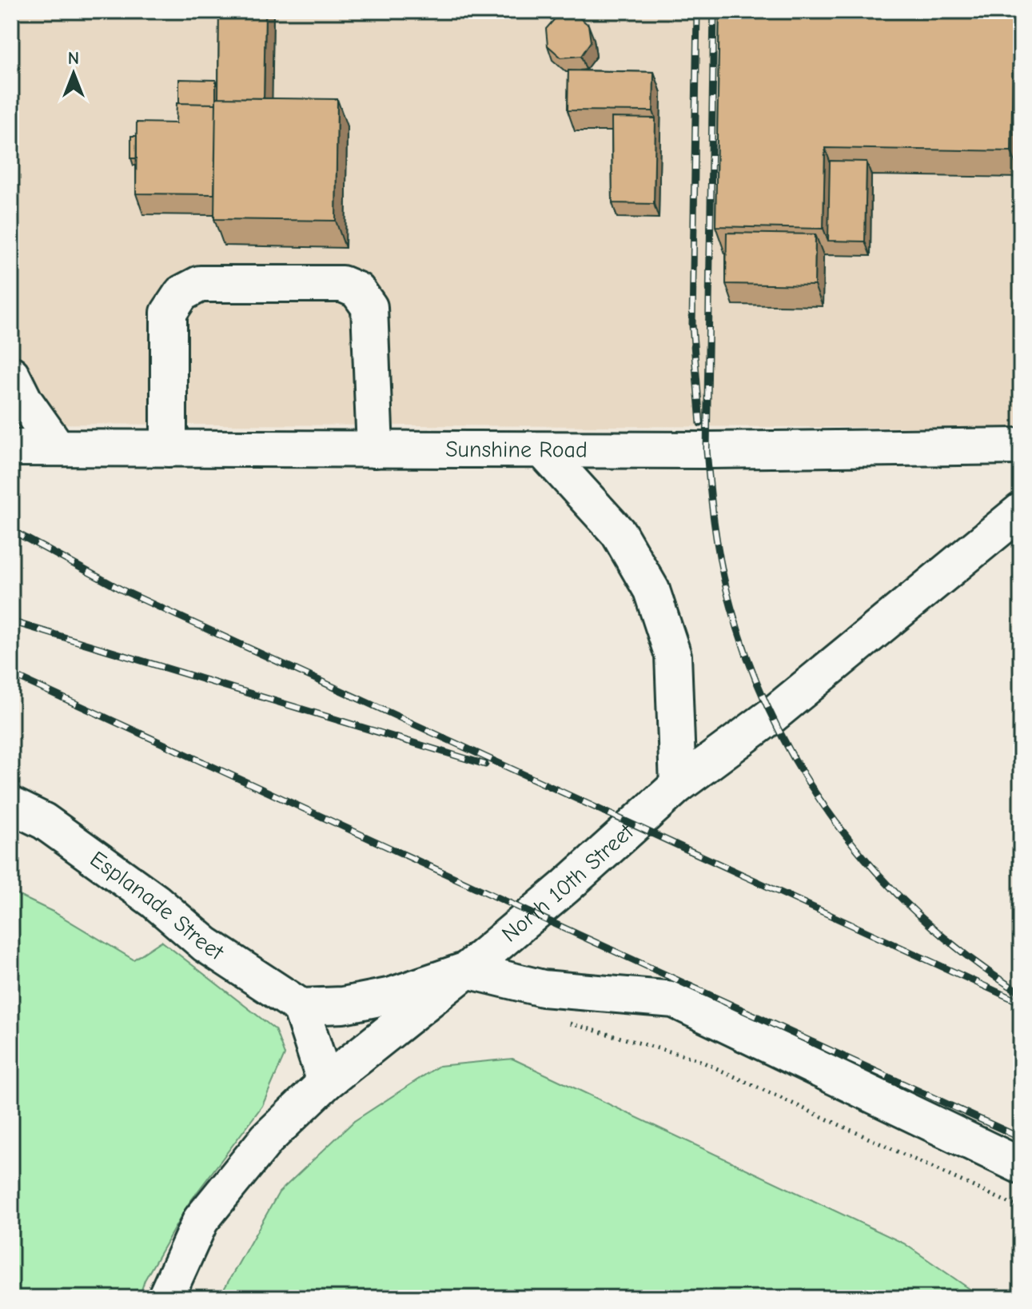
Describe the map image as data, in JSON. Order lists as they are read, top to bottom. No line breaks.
{"streets":{"street":["Sunshine Road","North 10th Street","Esplanade Street"]},"north":"top"}
